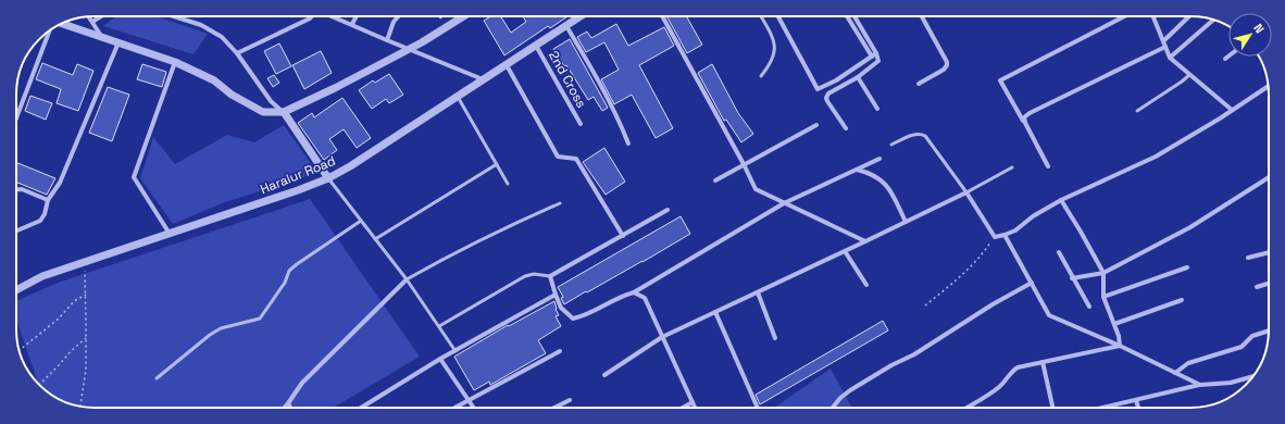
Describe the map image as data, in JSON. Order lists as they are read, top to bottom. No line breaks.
{"streets":{"street":["2nd Cross","Haralur Road"]},"crossings":[["2nd Cross","Haralur Road"]],"north":"top right"}
